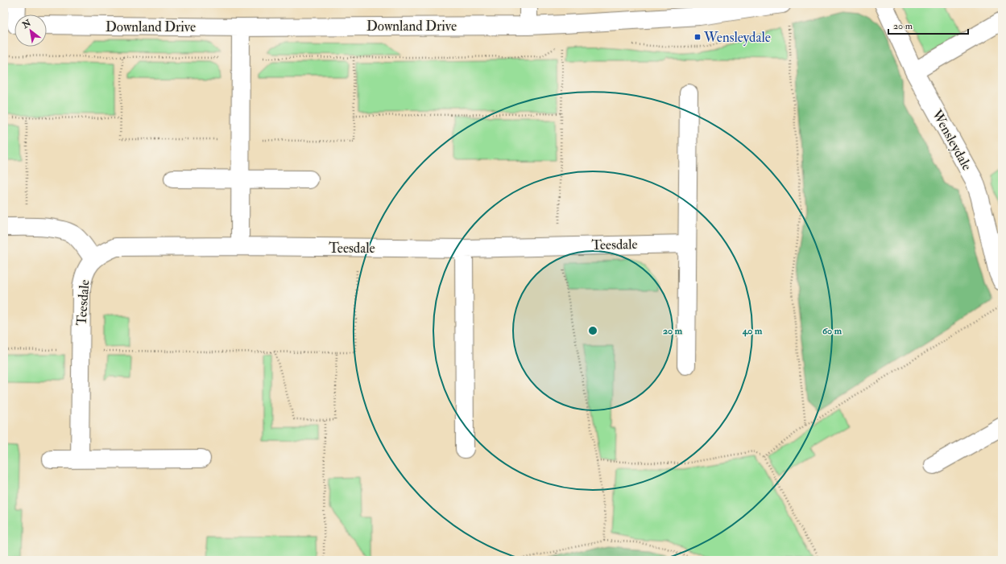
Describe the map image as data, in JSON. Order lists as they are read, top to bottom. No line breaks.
{"streets":{"street":["Downland Drive","Wensleydale","Teesdale"]},"places":{"transit":["Wensleydale"]},"scale_bar":"20 m","north":"top left","rings":["20 m","40 m","60 m"]}
